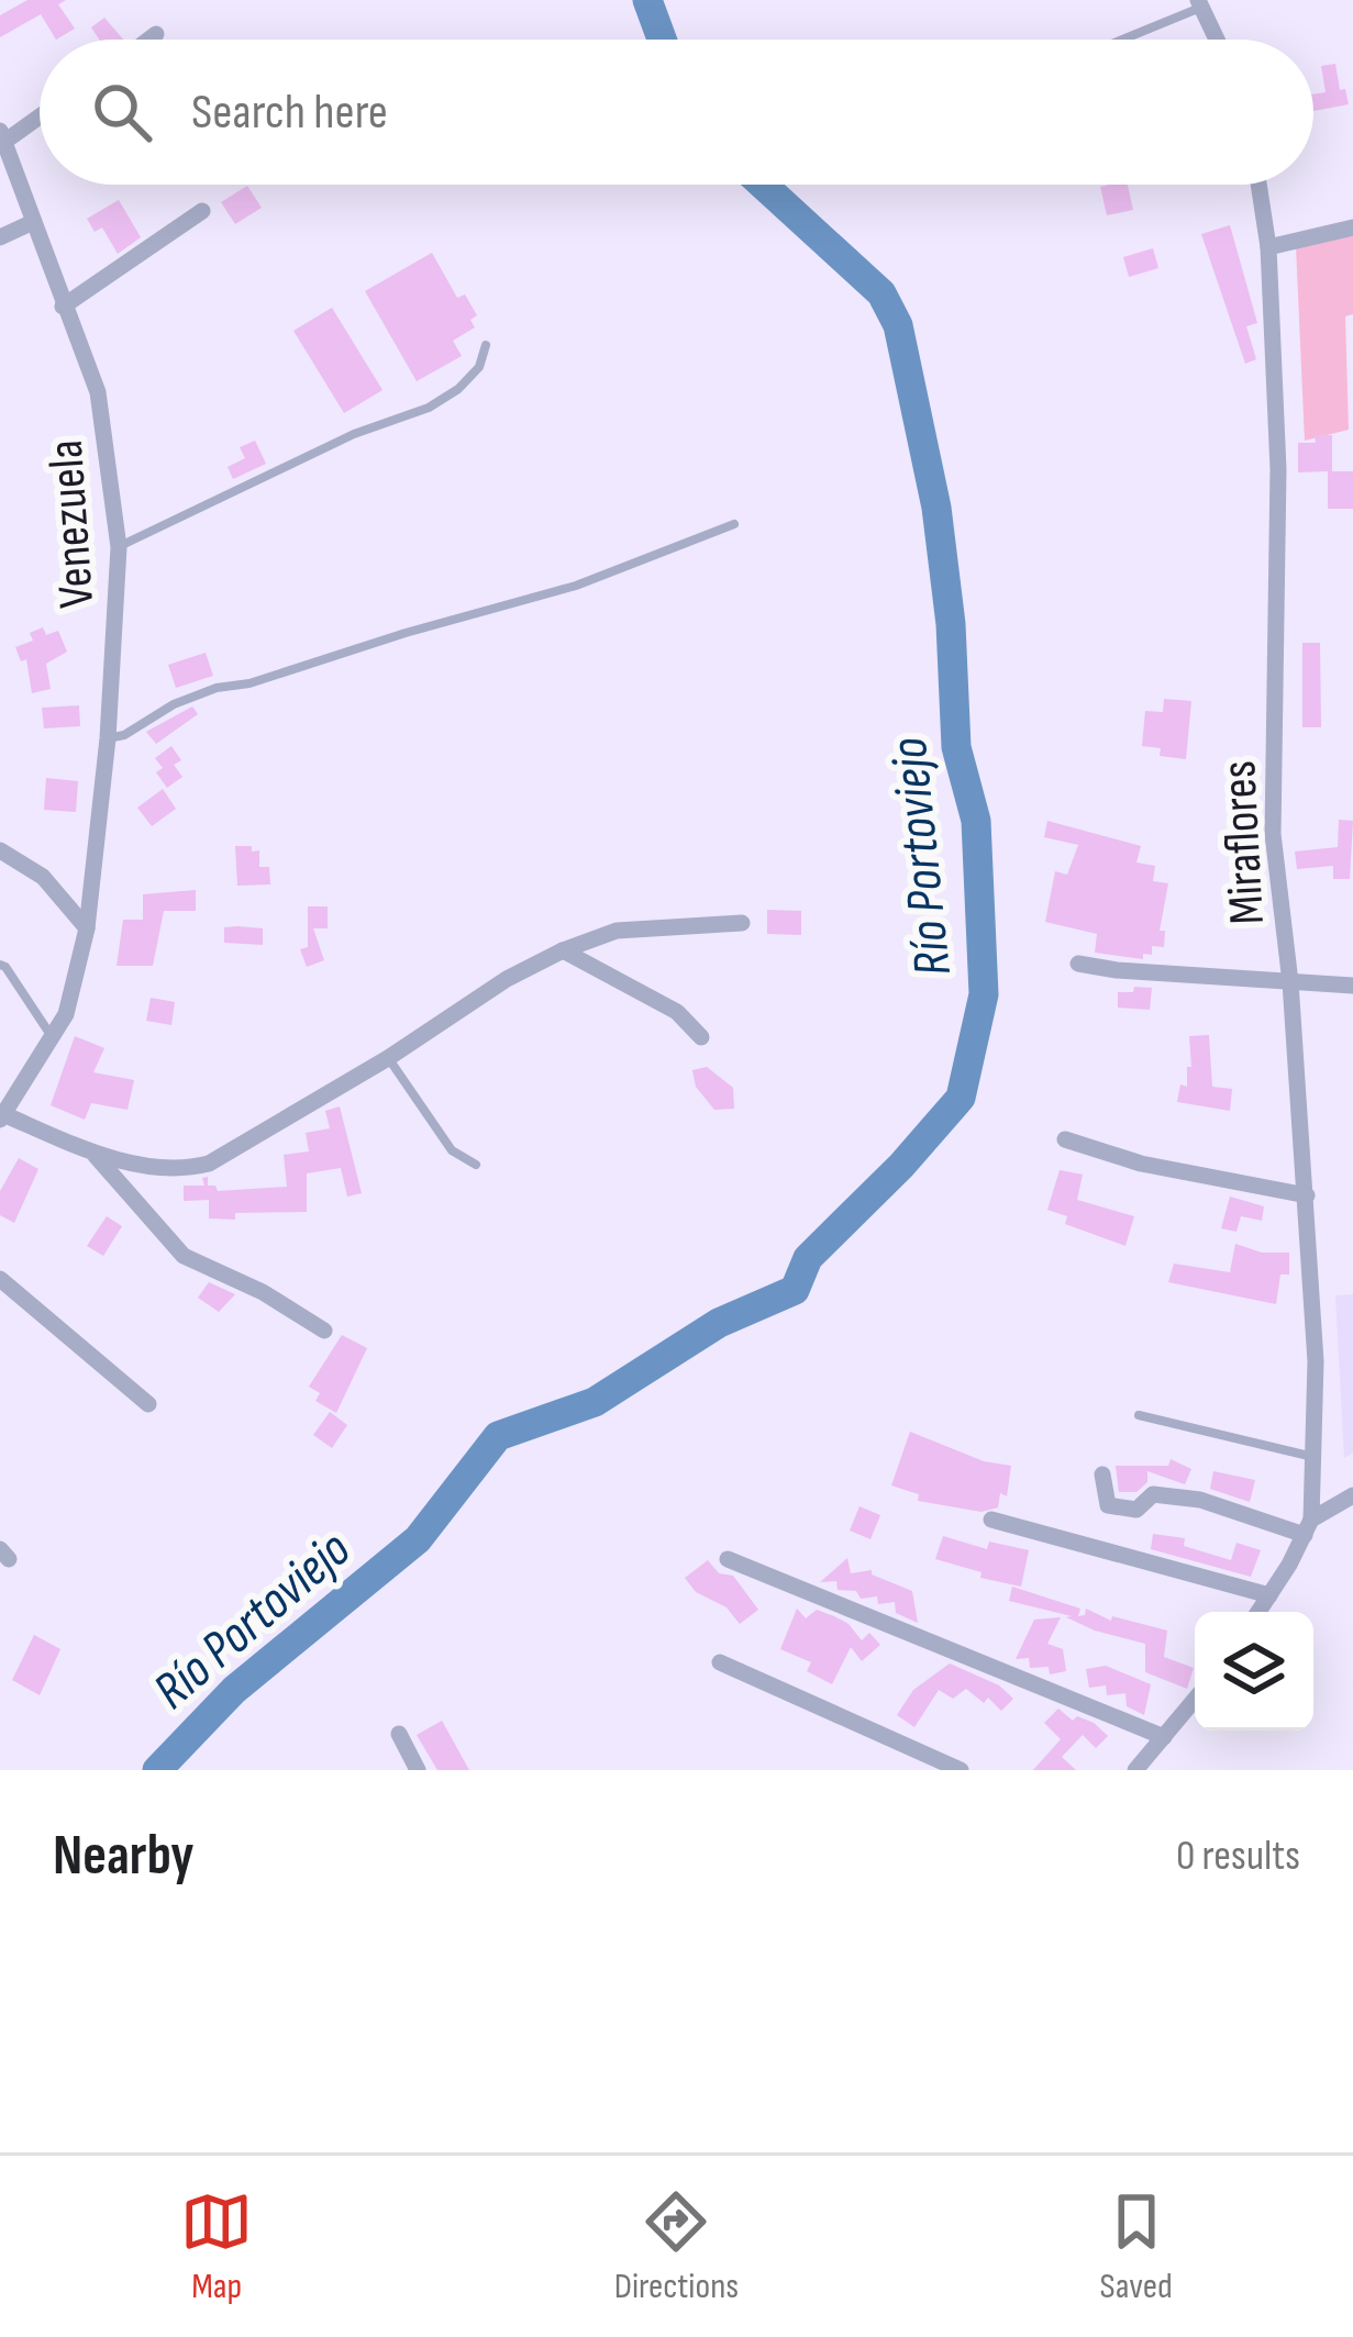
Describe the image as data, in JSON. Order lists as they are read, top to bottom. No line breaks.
{"streets":{"street":["Venezuela","Miraflores"]},"water":["Río Portoviejo"],"page":{"search":"Search here","heading":["Nearby","0 results"],"nav":["Map","Directions","Saved"]}}
